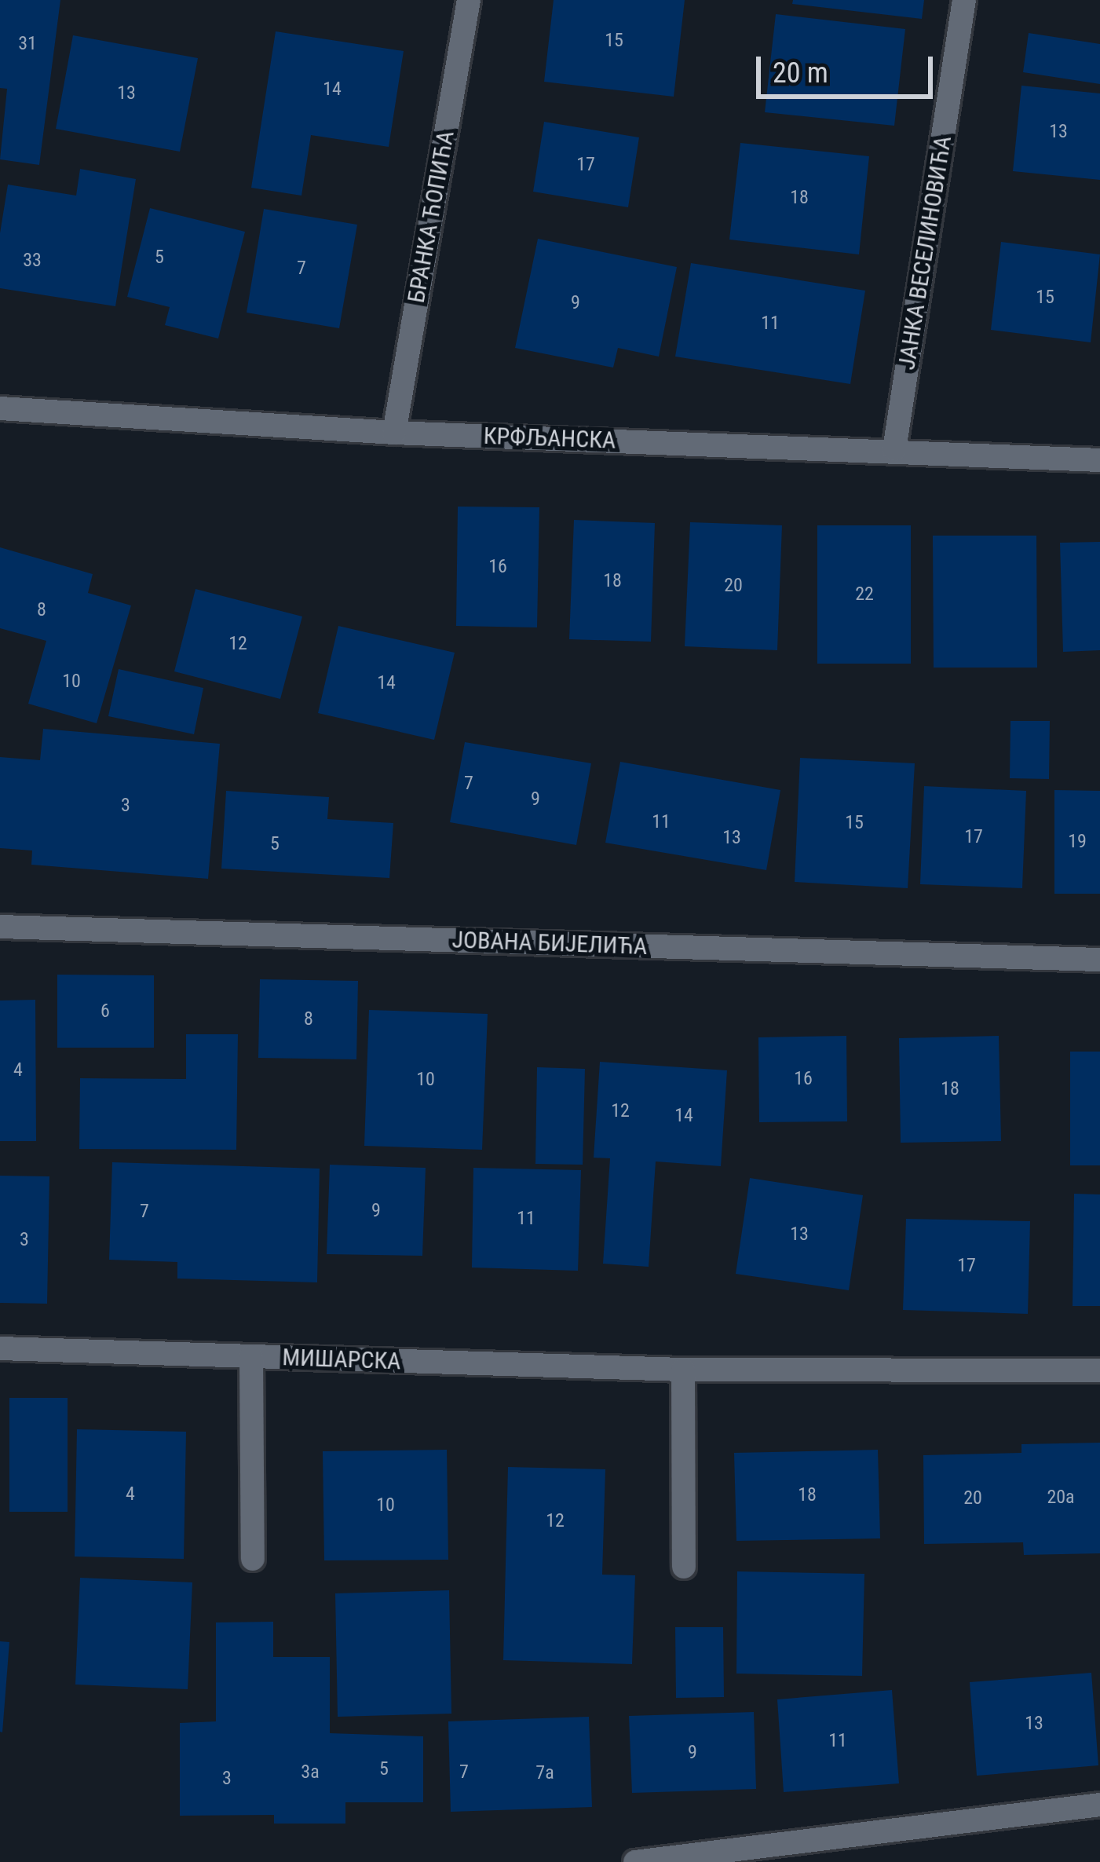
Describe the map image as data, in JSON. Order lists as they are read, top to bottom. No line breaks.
{"streets":{"street":["БРАНКА ЋОПИЋА","ЈАНКА ВЕСЕЛИНОВИЋА","КРФЉАНСКА","ЈОВАНА БИЈЕЛИЋА","МИШАРСКА"]},"crossings":[["БРАНКА ЋОПИЋА","КРФЉАНСКА"],["ЈАНКА ВЕСЕЛИНОВИЋА","КРФЉАНСКА"]],"house_numbers":["15","31","14","13","13","17","18","5","33","7","15","9","11","16","18","20","22","8","12","10","14","7","9","3","11","15","17","13","19","5","6","8","4","16","10","18","12","14","9","7","11","13","3","17","4","18","20a","20","10","12","13","11","9","5","3a","7","7a","3"],"scale_bar":"20 m"}
